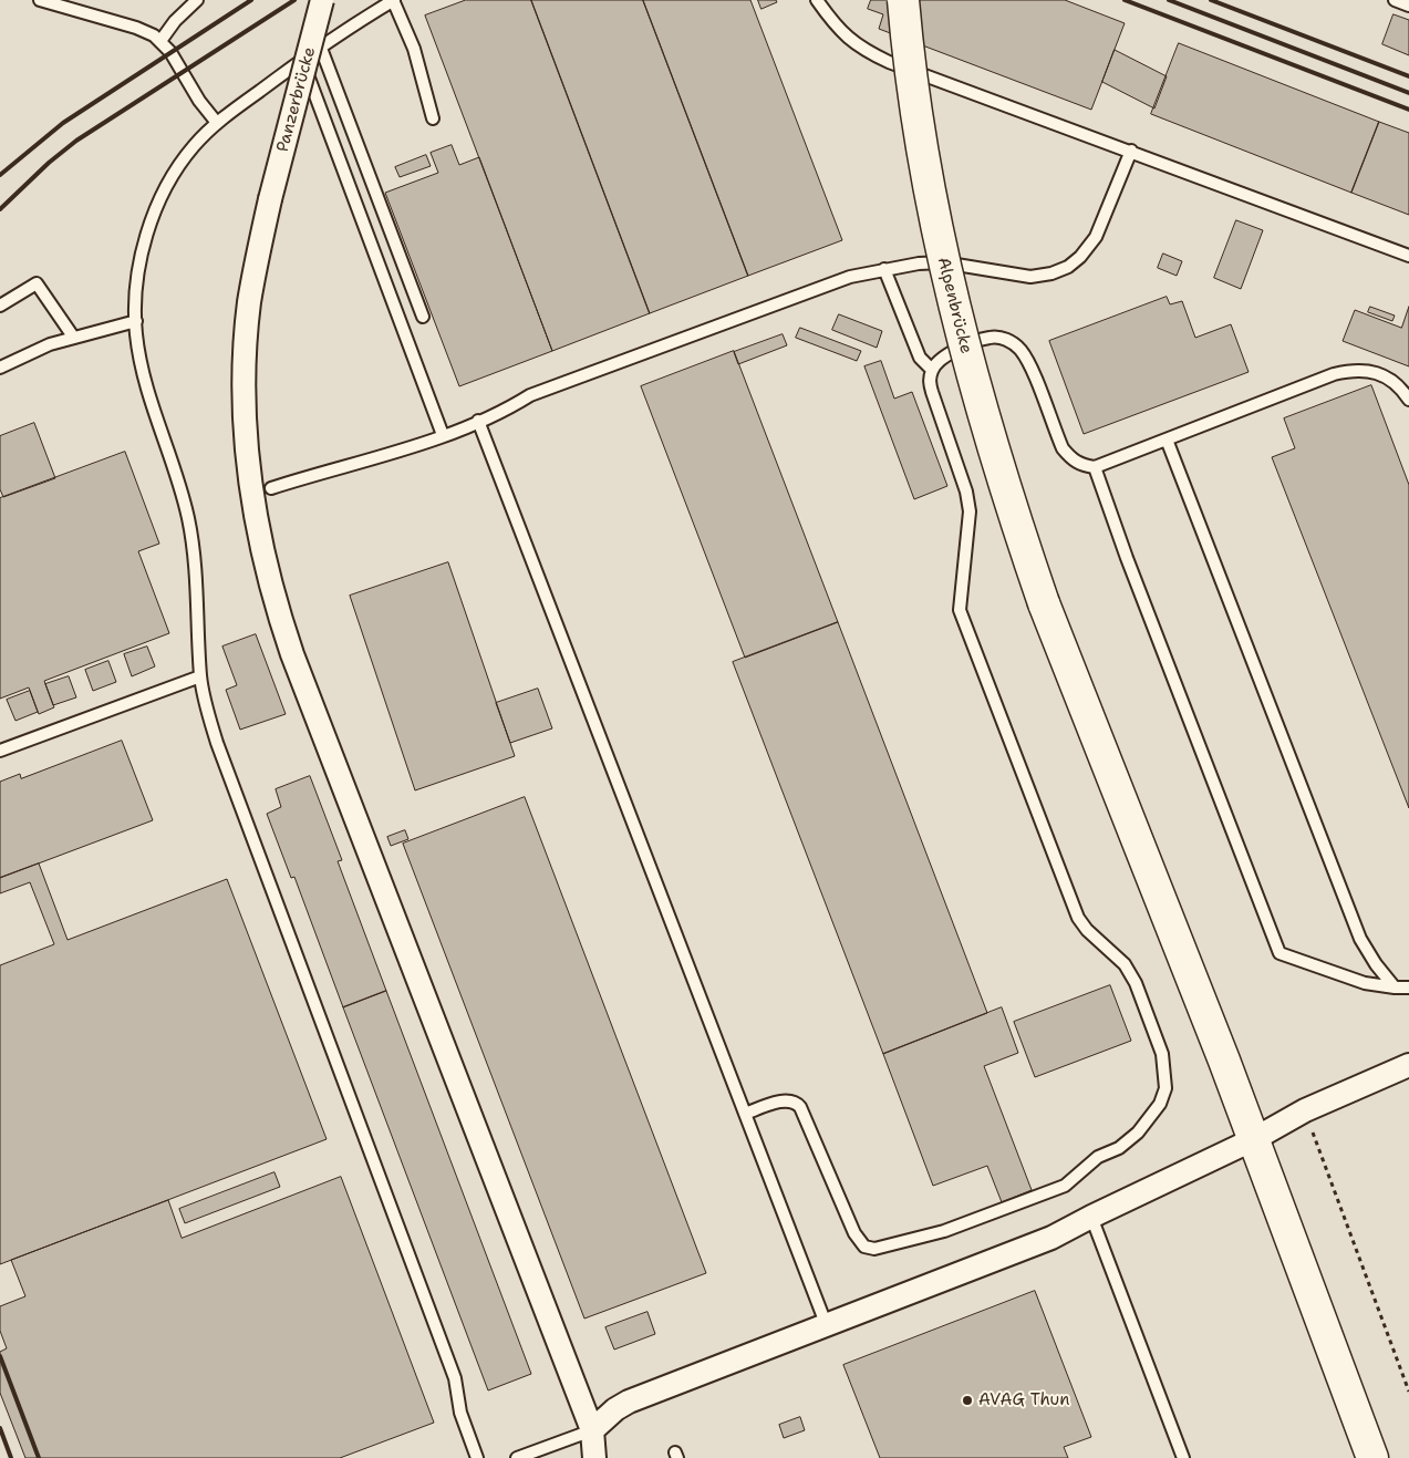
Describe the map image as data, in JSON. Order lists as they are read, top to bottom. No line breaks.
{"streets":{"main road":["Alpenbrücke"],"street":["Panzerbrücke"]},"places":["AVAG Thun"]}
